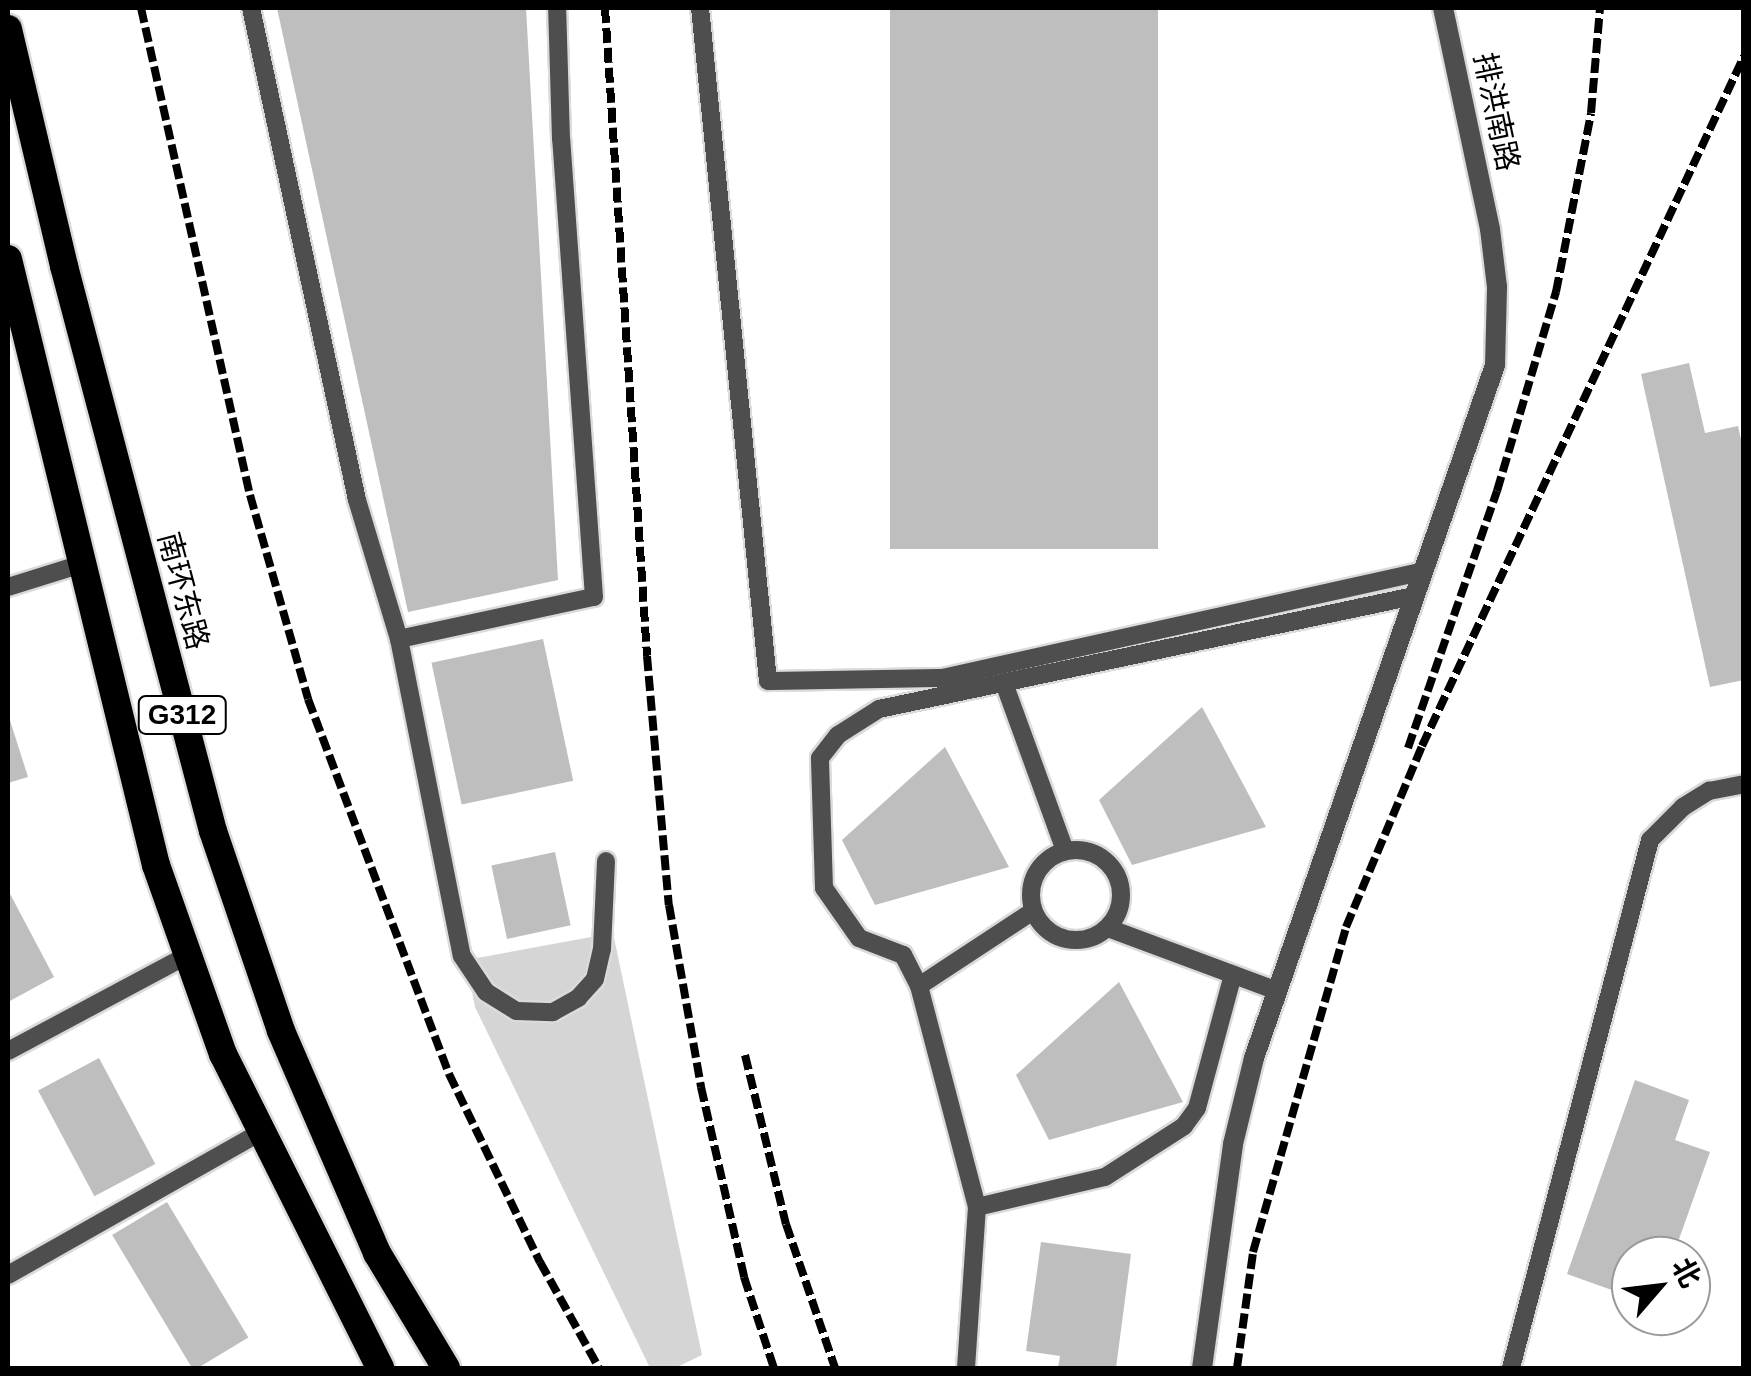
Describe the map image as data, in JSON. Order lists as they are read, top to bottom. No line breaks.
{"streets":{"highway":["南环东路","G312"],"street":["排洪南路"]},"north":"top right"}
